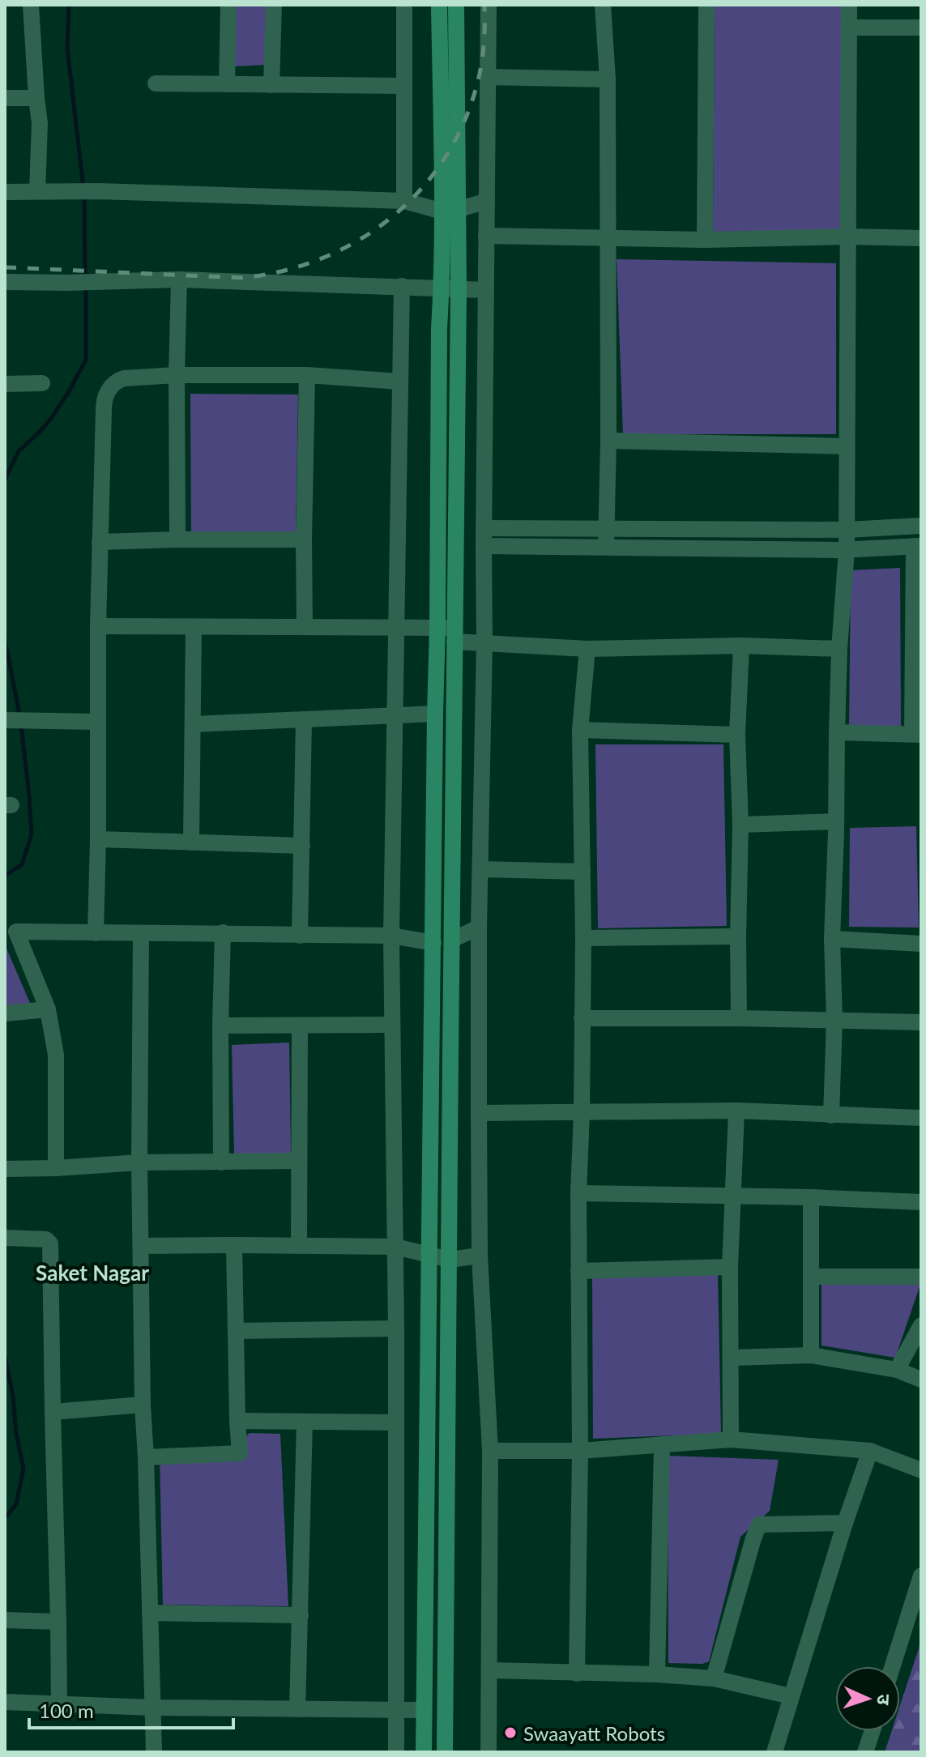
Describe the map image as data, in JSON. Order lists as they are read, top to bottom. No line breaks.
{"districts":["Saket Nagar"],"places":["Swaayatt Robots"],"scale_bar":"100 m","north":"right"}
